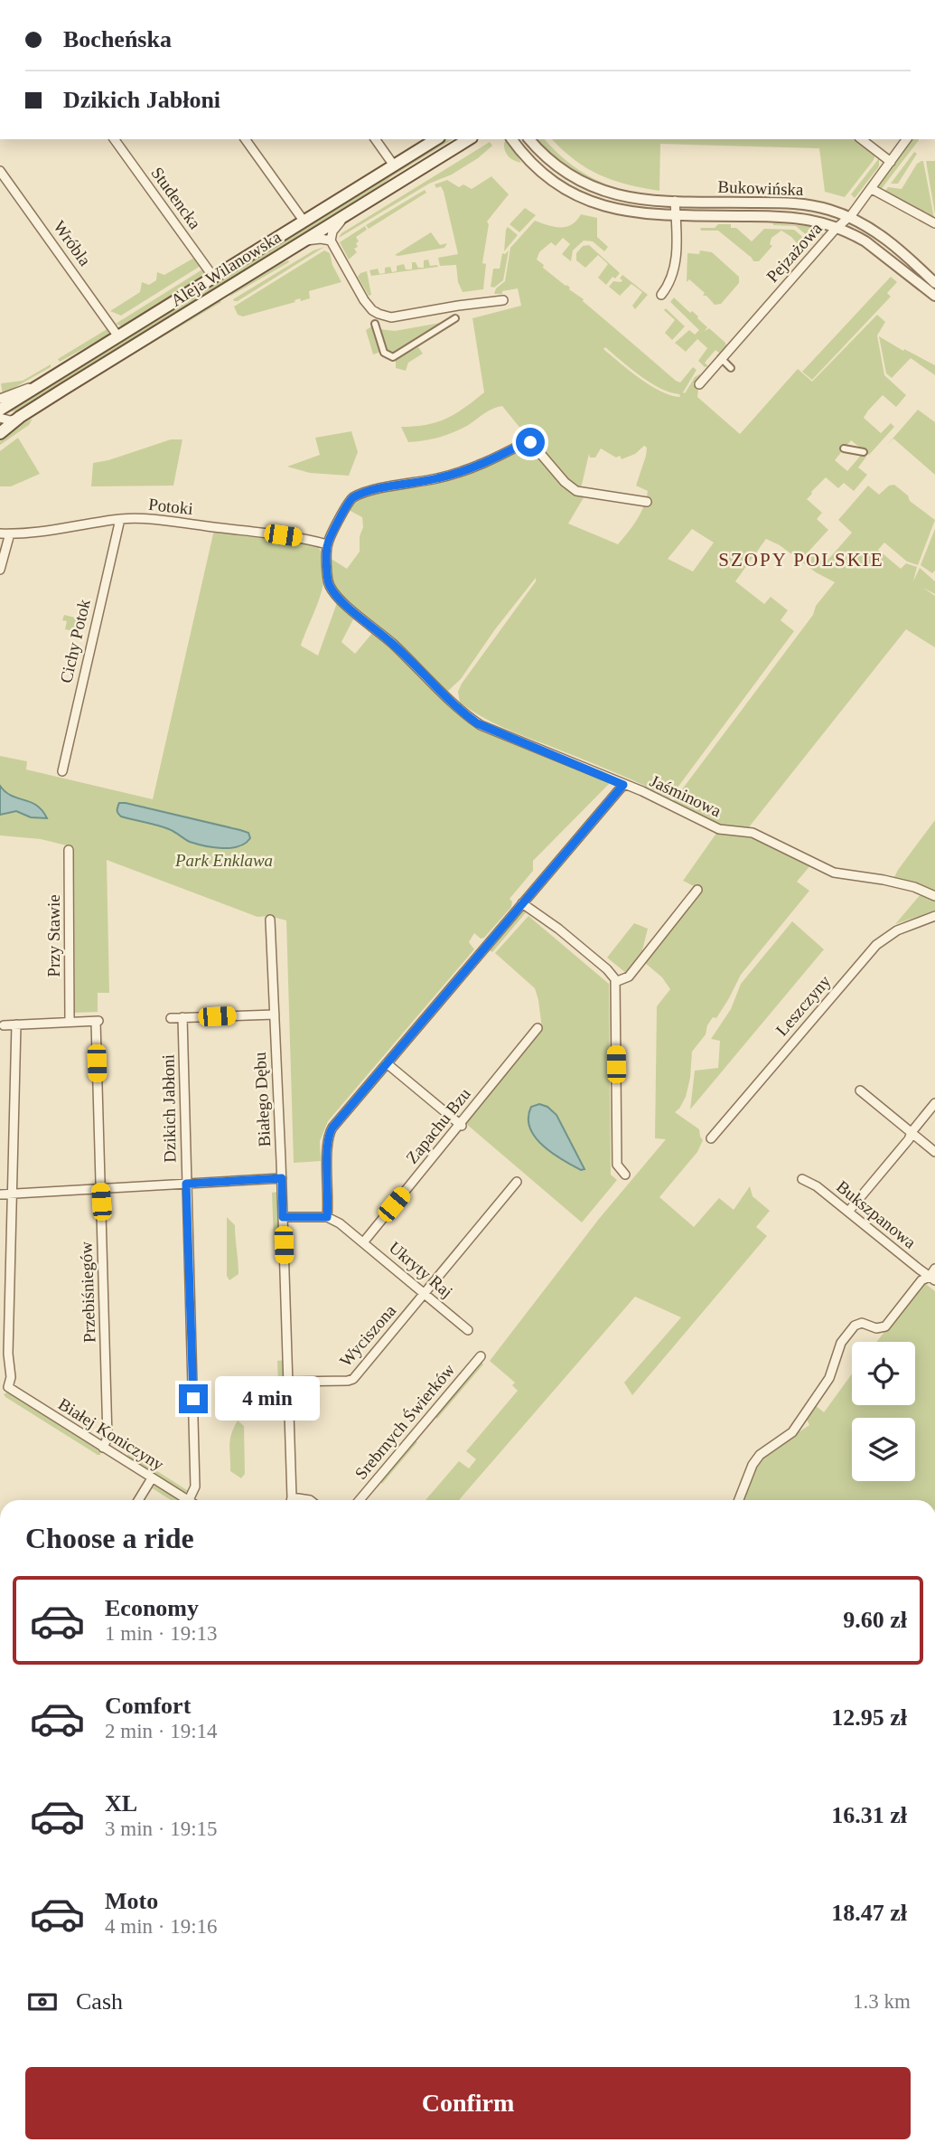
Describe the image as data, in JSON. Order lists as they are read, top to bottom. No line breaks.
{"streets":{"main road":["Aleja Wilanowska"],"street":["Bukowińska","Studencka","Wróbla","Pejzażowa","Potoki","Cichy Potok","Jaśminowa","Przy Stawie","Leszczyny","Białego Dębu","Dzikich Jabłoni","Zapachu Bzu","Bukszpanowa","Ukryty Raj","Przebiśniegów","Wyciszona","Srebrnych Świerków","Białej Koniczyny"]},"crossings":[["Bukowińska","Pejzażowa"],["Studencka","Aleja Wilanowska"],["Wróbla","Aleja Wilanowska"],["Potoki","Cichy Potok"],["Potoki","Jaśminowa"],["Przy Stawie","Przebiśniegów"],["Białego Dębu","Wyciszona"],["Dzikich Jabłoni","Białej Koniczyny"],["Zapachu Bzu","Ukryty Raj"],["Ukryty Raj","Wyciszona"],["Przebiśniegów","Białej Koniczyny"]],"districts":["SZOPY POLSKIE"],"parks":["Park Enklawa"],"page":{"banner":["Bocheńska","Dzikich Jabłoni"],"bubble":"4 min","heading":"Choose a ride","list":[{"name":"Economy","note":"1 min · 19:13","value":"9.60 zł"},{"name":"Comfort","note":"2 min · 19:14","value":"12.95 zł"},{"name":"XL","note":"3 min · 19:15","value":"16.31 zł"},{"name":"Moto","note":"4 min · 19:16","value":"18.47 zł"}],"pay":["Cash","1.3 km"],"buttons":"Confirm"}}
